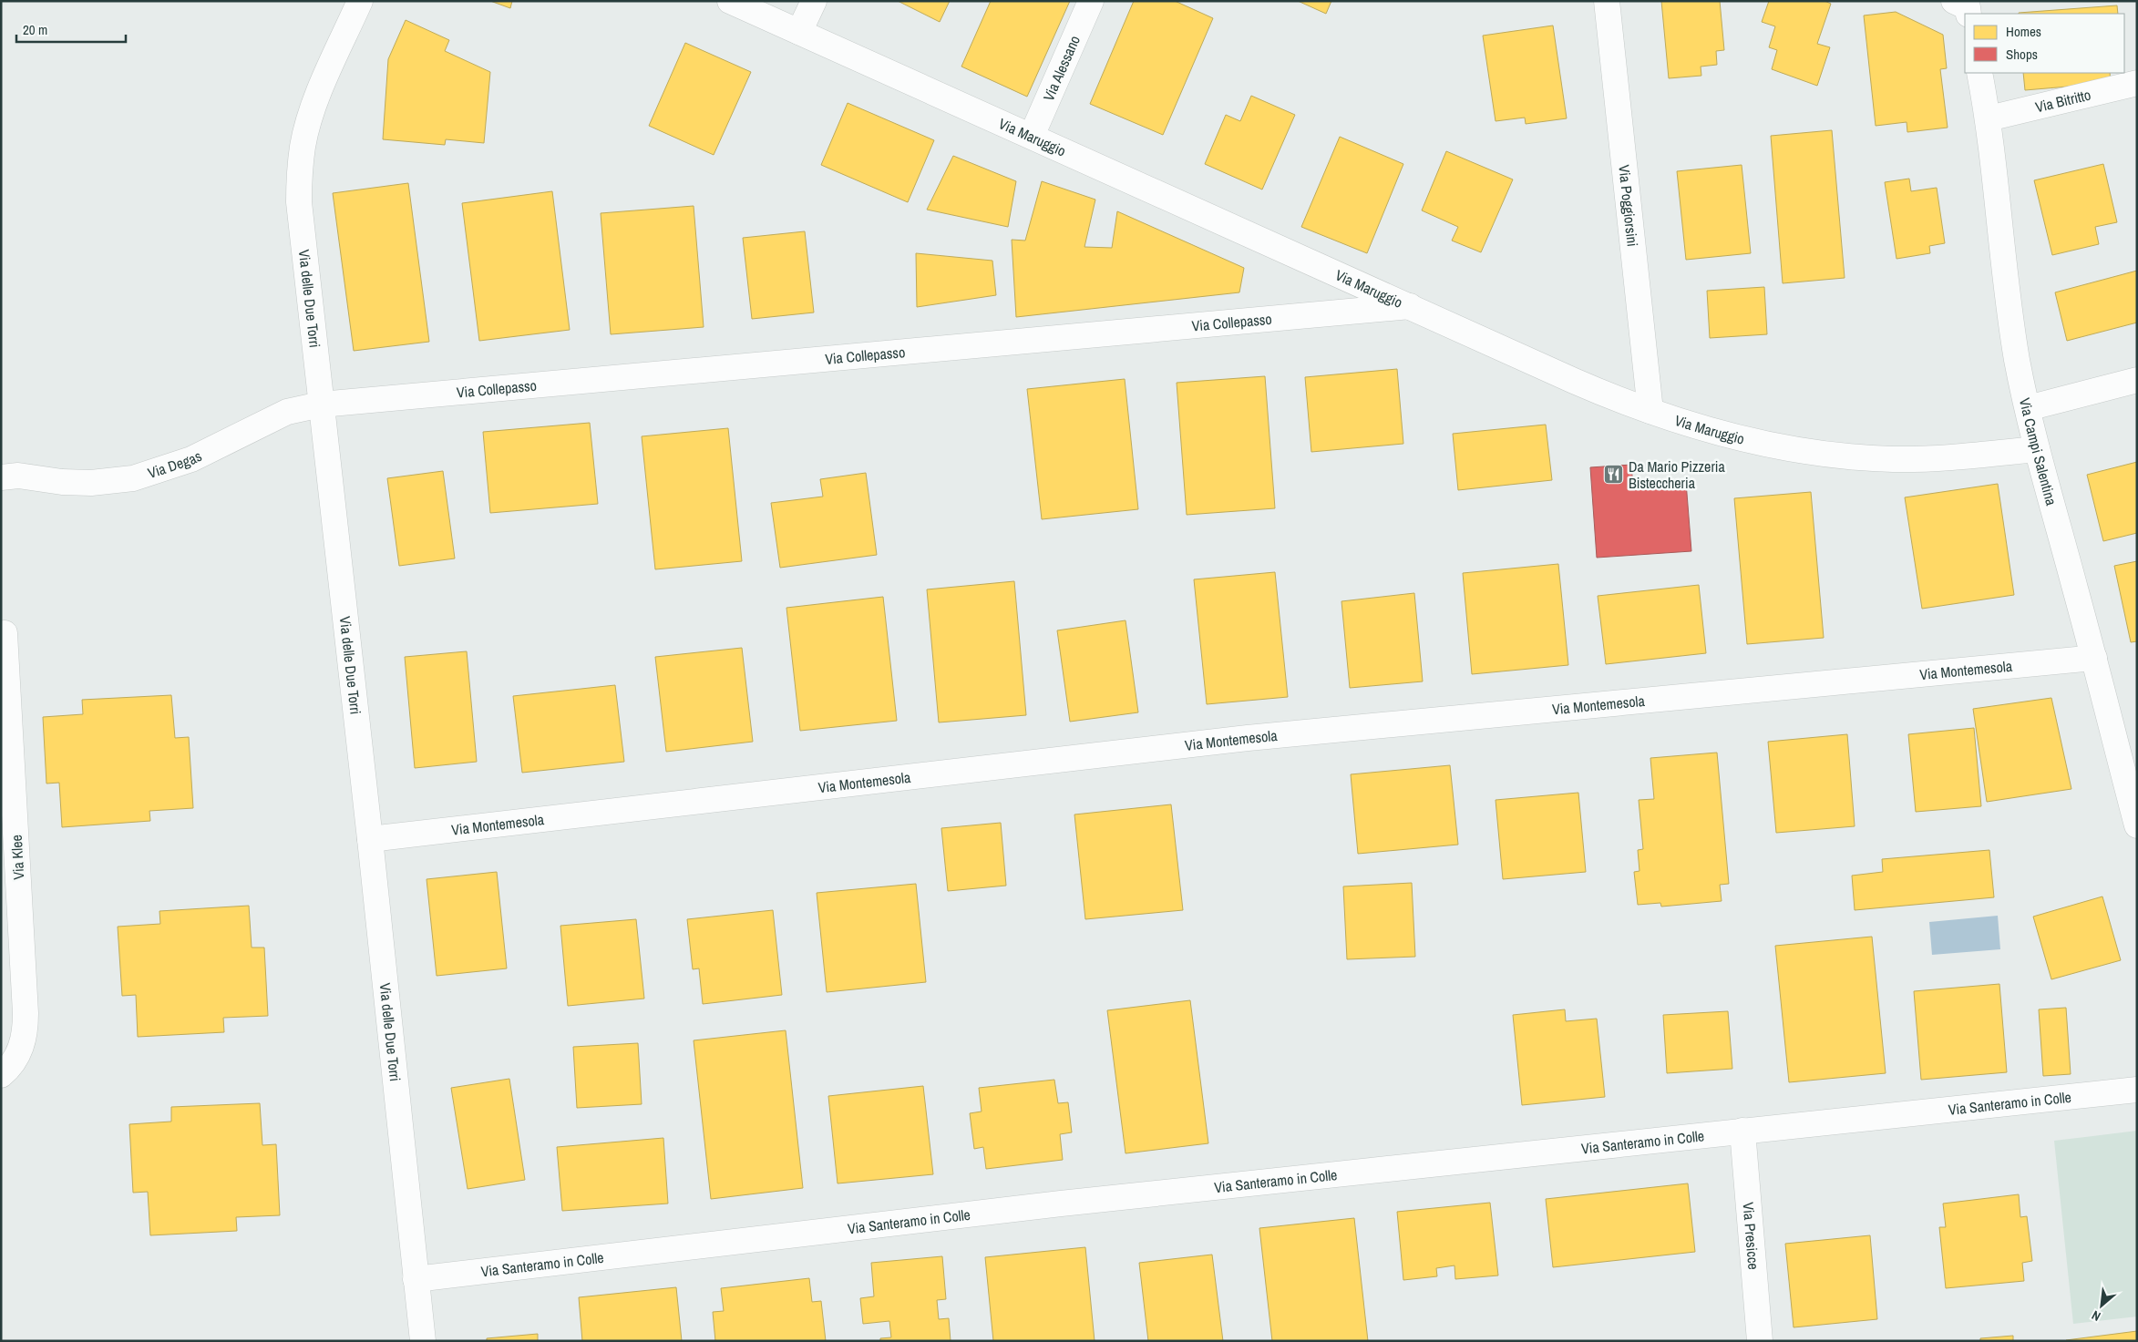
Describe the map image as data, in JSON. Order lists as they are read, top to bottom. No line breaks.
{"streets":{"street":["Via Alessano","Via Bitritto","Via Maruggio","Via Poggiorsini","Via delle Due Torri","Via Collepasso","Via Campi Salentina","Via Degas","Via Montemesola","Via Klee","Via Santeramo in Colle","Via Presicce"]},"crossings":[["Via Alessano","Via Maruggio"],["Via Bitritto","Via Campi Salentina"],["Via Maruggio","Via Poggiorsini"],["Via Maruggio","Via Collepasso"],["Via Maruggio","Via Campi Salentina"],["Via delle Due Torri","Via Collepasso"],["Via delle Due Torri","Via Degas"],["Via delle Due Torri","Via Montemesola"],["Via delle Due Torri","Via Santeramo in Colle"],["Via Collepasso","Via Degas"],["Via Campi Salentina","Via Montemesola"],["Via Santeramo in Colle","Via Presicce"]],"places":{"restaurant":["Da Mario Pizzeria Bisteccheria"]},"legend":["Homes","Shops"],"scale_bar":"20 m","north":"bottom left"}
